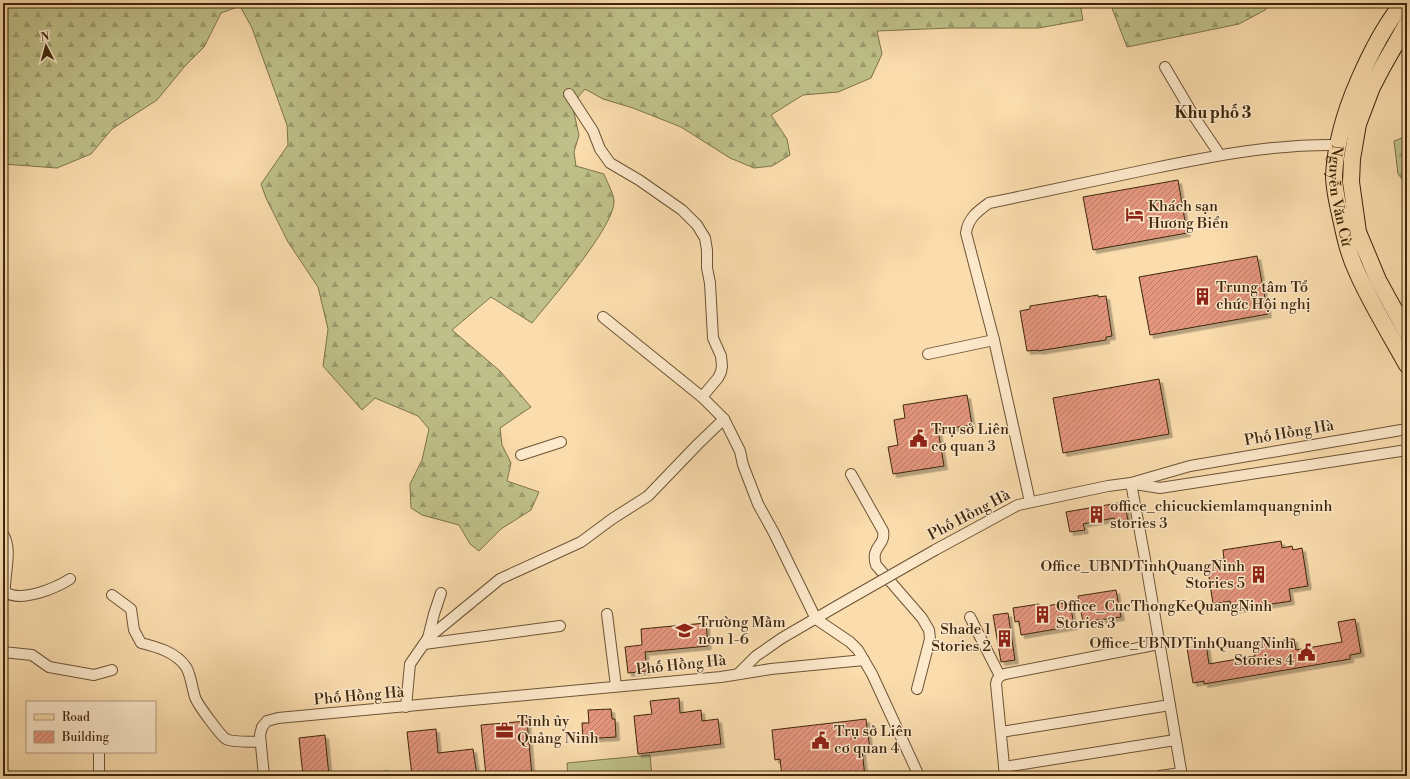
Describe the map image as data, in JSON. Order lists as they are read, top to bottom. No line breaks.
{"streets":{"main road":["Nguyễn Văn Cừ"],"street":["Phố Hồng Hà"]},"districts":["Khu phố 3"],"places":{"hotel":["Khách sạn Hương Biển"],"building":["Trung tâm Tổ chức Hội nghị","office_chicuckiemlamquangninh stories 3","Office_UBNDTinhQuangNinh Stories 5","Office_CucThongKeQuangNinh Stories 3","Shade 1 Stories 2"],"public building":["Trụ sở Liên cơ quan 3","Office_UBNDTinhQuangNinh Stories 4","Trụ sở Liên cơ quan 4"],"school or university":["Trường Mầm non 1-6"],"office":["Tỉnh ủy Quảng Ninh"]},"legend":["Road","Building"],"north":"top"}
